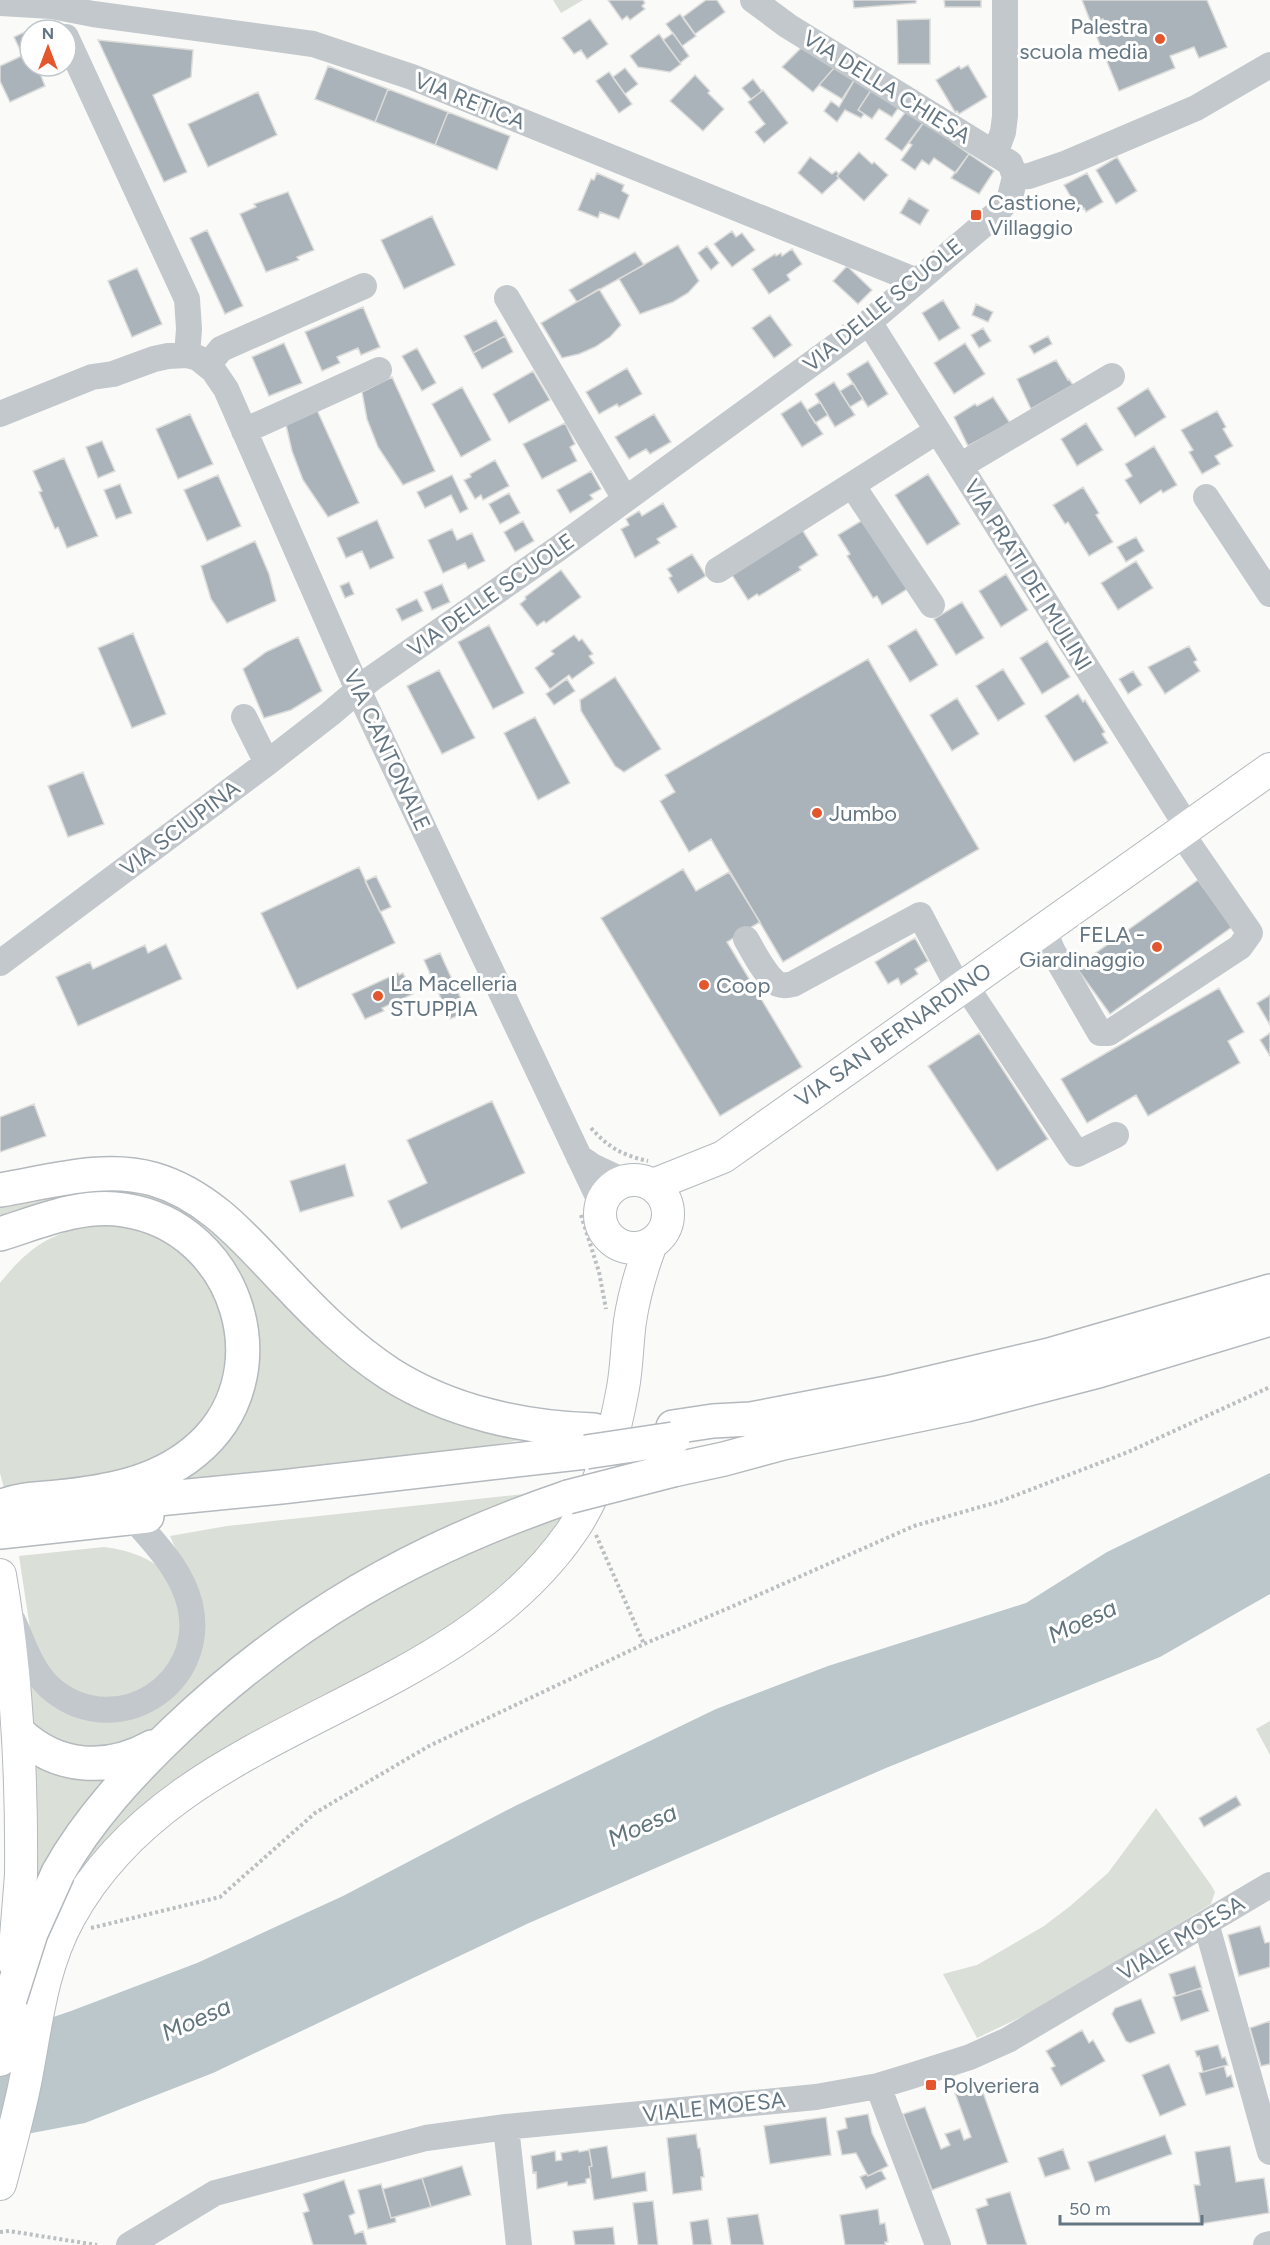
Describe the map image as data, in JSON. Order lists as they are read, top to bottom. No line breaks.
{"streets":{"main road":["VIA SAN BERNARDINO"],"street":["VIA DELLA CHIESA","VIA RETICA","VIA DELLE SCUOLE","VIA PRATI DEI MULINI","VIA CANTONALE","VIA SCIUPINA","VIALE MOESA"]},"crossings":[["VIA DELLA CHIESA","VIA DELLE SCUOLE"],["VIA RETICA","VIA DELLE SCUOLE"],["VIA DELLE SCUOLE","VIA PRATI DEI MULINI"],["VIA DELLE SCUOLE","VIA CANTONALE"],["VIA DELLE SCUOLE","VIA SCIUPINA"],["VIA PRATI DEI MULINI","VIA SAN BERNARDINO"],["VIA CANTONALE","VIA SCIUPINA"],["VIA CANTONALE","VIA SAN BERNARDINO"]],"water":["Moesa"],"places":{"other":["Palestra scuola media","Jumbo","FELA - Giardinaggio","Coop","La Macelleria STUPPIA"],"transit":["Castione, Villaggio","Polveriera"]},"scale_bar":"50 m","north":"top"}
